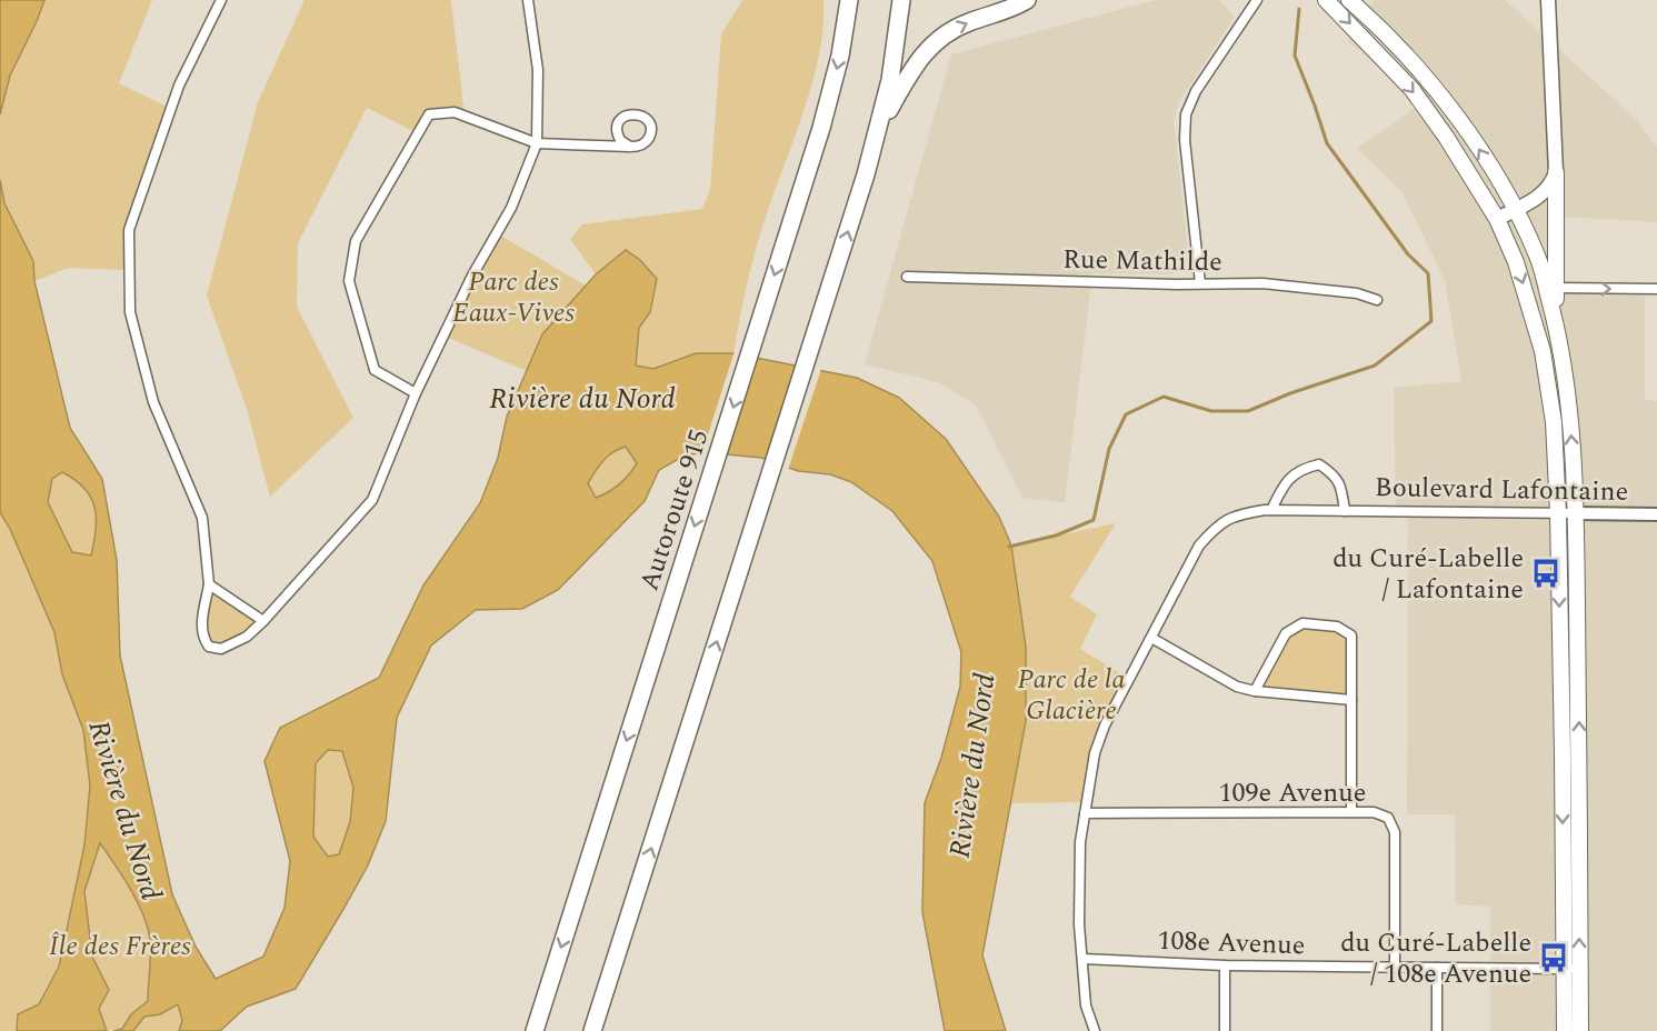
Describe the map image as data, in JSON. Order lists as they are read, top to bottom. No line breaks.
{"streets":{"highway":["Autoroute 915"],"street":["Rue Mathilde","Boulevard Lafontaine","109e Avenue","108e Avenue"]},"crossings":[["Boulevard Lafontaine","109e Avenue"],["Boulevard Lafontaine","108e Avenue"],["109e Avenue","108e Avenue"]],"water":["Rivière du Nord"],"parks":["Parc des Eaux-Vives","Parc de la Glacière","Île des Frères"],"places":{"bus stop":["du Curé-Labelle / Lafontaine","du Curé-Labelle / 108e Avenue"]}}
